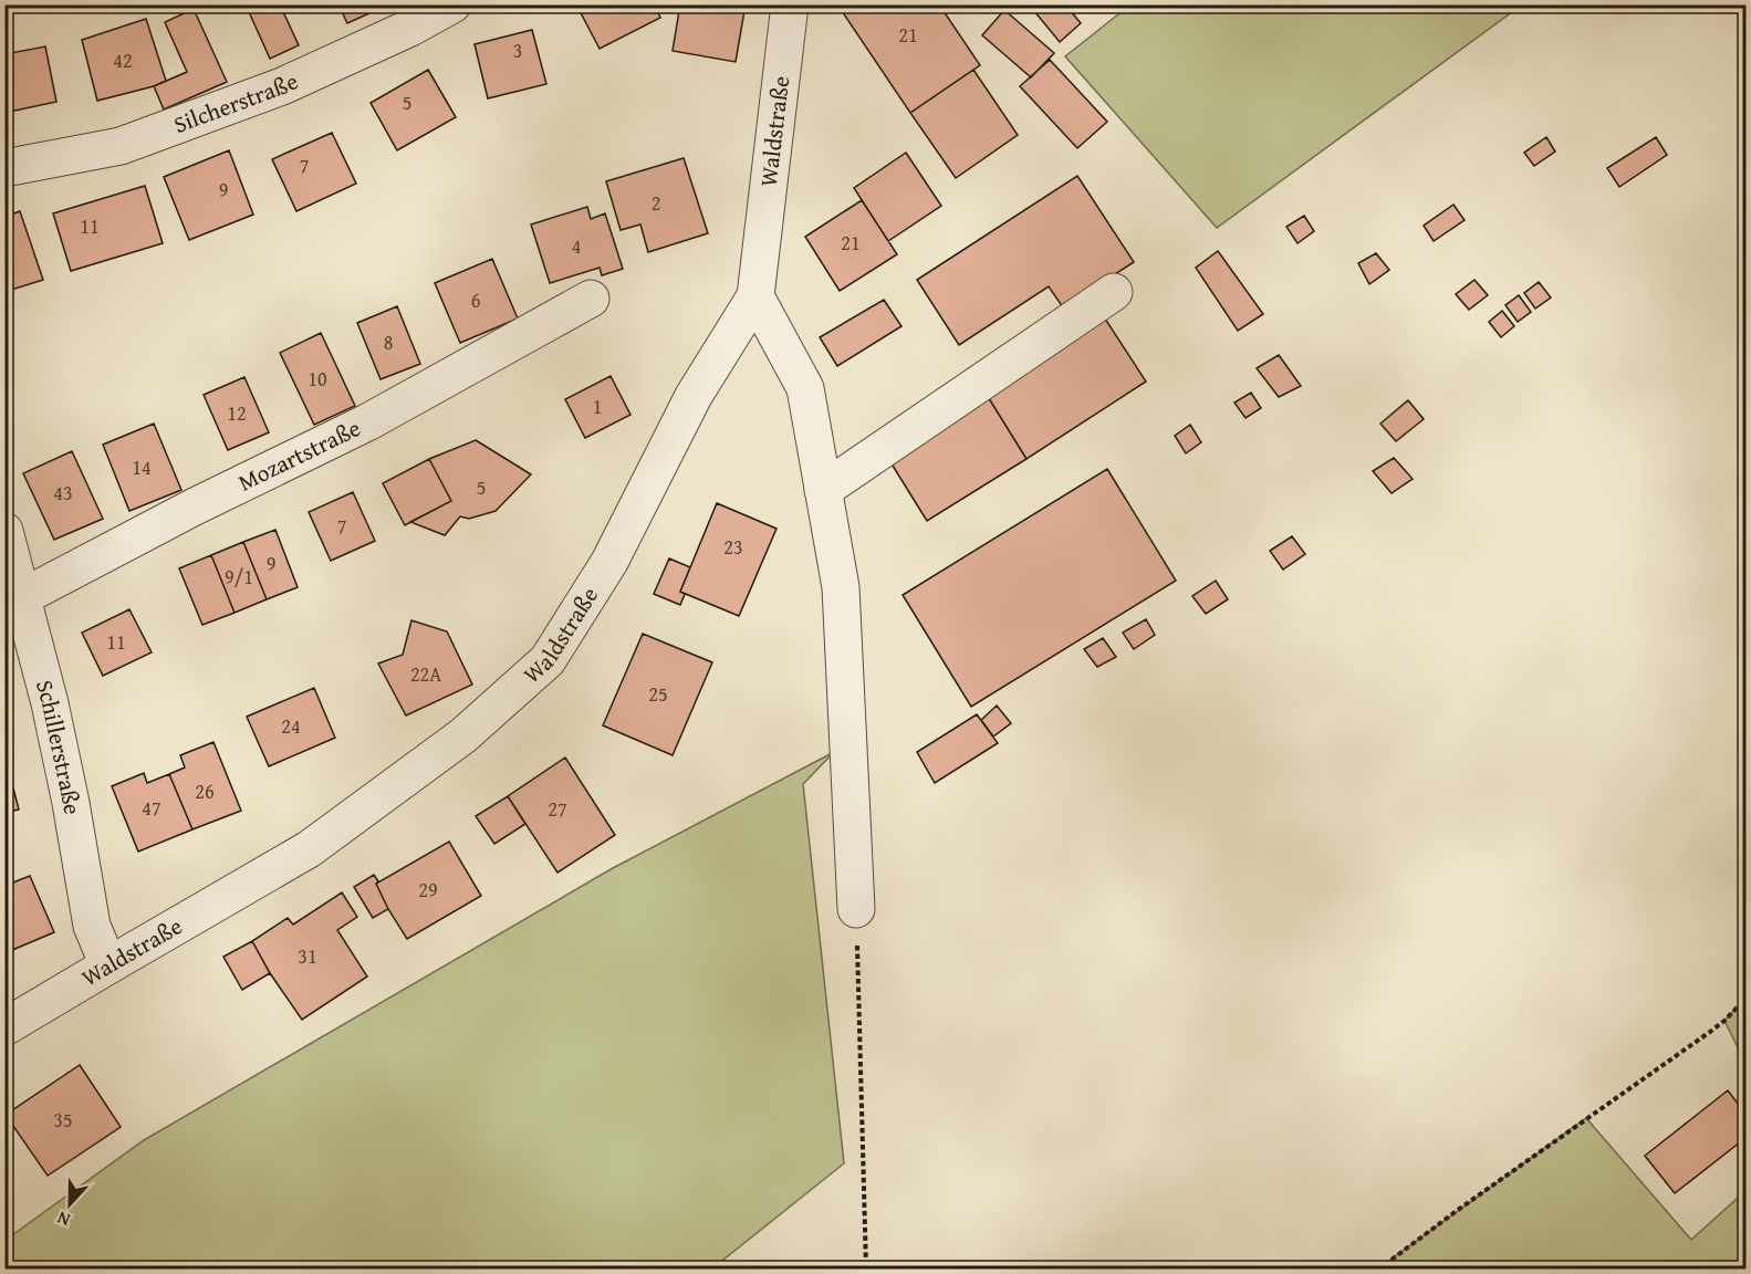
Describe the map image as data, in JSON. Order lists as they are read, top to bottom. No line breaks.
{"streets":{"street":["Silcherstraße","Waldstraße","Mozartstraße","Schillerstraße"]},"crossings":[["Waldstraße","Schillerstraße"],["Mozartstraße","Schillerstraße"]],"house_numbers":["21","3","42","5","7","9","2","11","21","4","6","8","10","1","12","14","5","43","7","23","9","9/1","11","22A","25","24","26","47","27","29","31","35"],"north":"bottom"}
